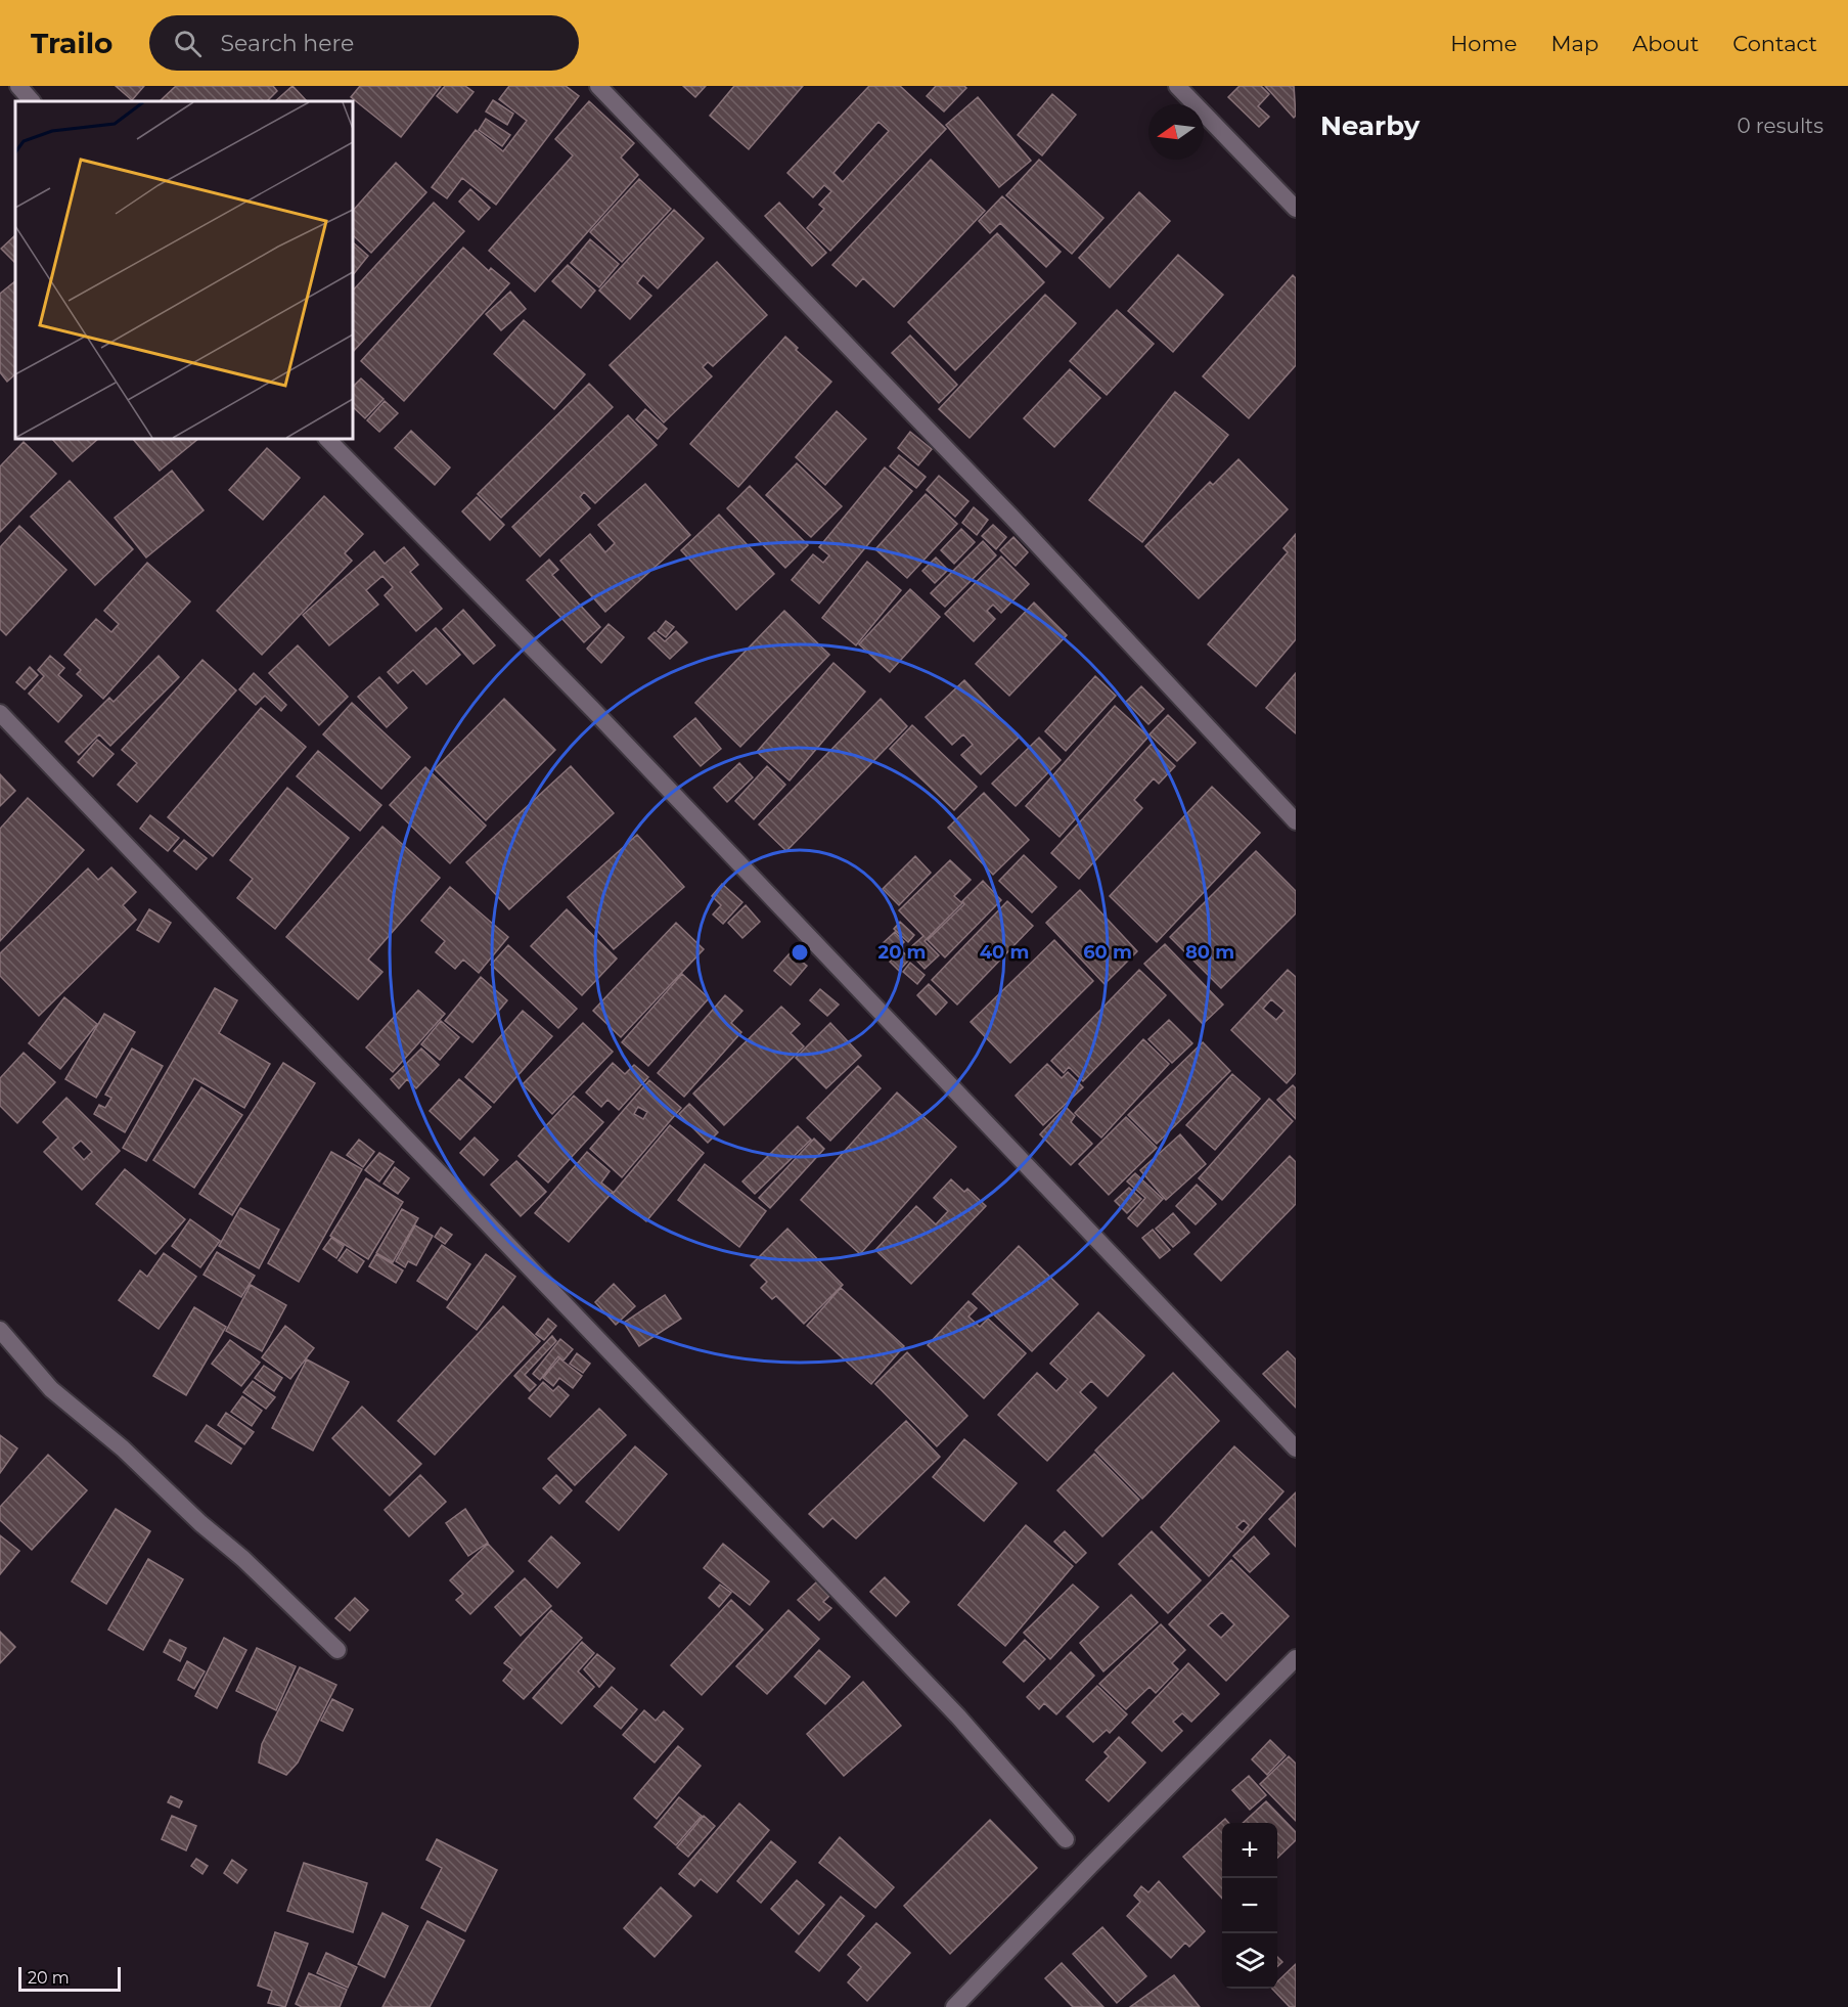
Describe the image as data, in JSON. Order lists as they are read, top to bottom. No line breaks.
{"scale_bar":"20 m","north":"left","page":{"header":"Trailo","search":"Search here","nav":["Home","Map","About","Contact"],"heading":["Nearby","0 results"],"map_buttons":["+","−"],"scale":"20 m"},"rings":["20 m","40 m","60 m","80 m"]}
